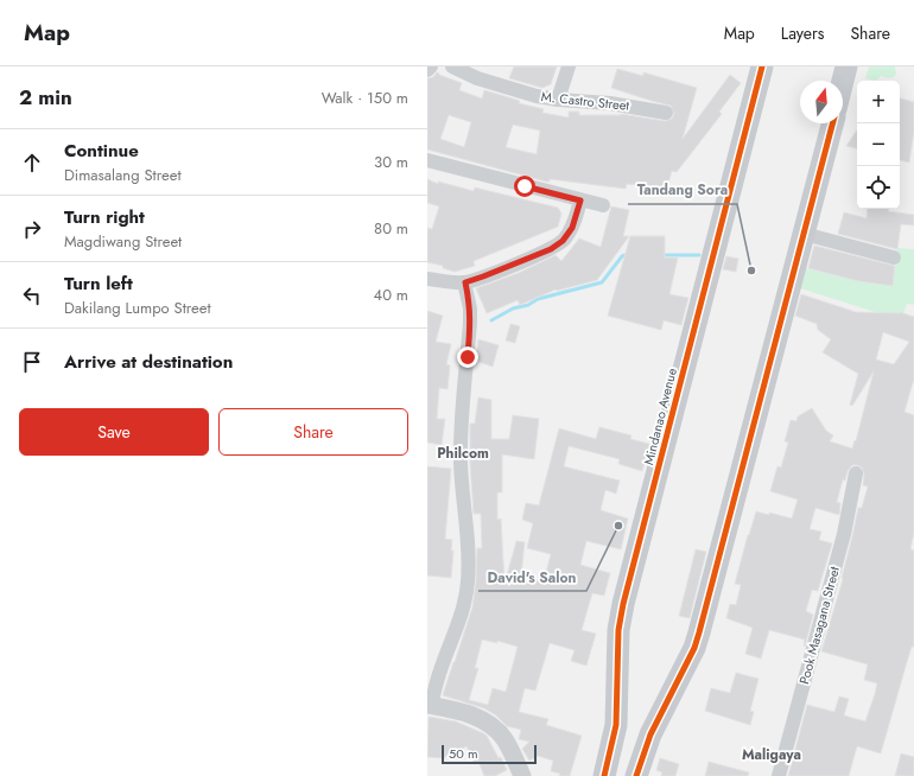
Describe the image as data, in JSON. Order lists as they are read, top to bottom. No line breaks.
{"streets":{"main road":["Mindanao Avenue"],"street":["M. Castro Street","Pook Masagana Street"]},"districts":["Philcom","Maligaya"],"places":["Tandang Sora","David's Salon"],"scale_bar":"50 m","north":"top","page":{"header":"Map","nav":["Map","Layers","Share"],"heading":["2 min","Walk · 150 m"],"map_buttons":["+","−"],"list":[["Continue","Dimasalang Street","30 m"],["Turn right","Magdiwang Street","80 m"],["Turn left","Dakilang Lumpo Street","40 m"],"Arrive at destination"],"buttons":["Save","Share"],"scale":"50 m"}}
